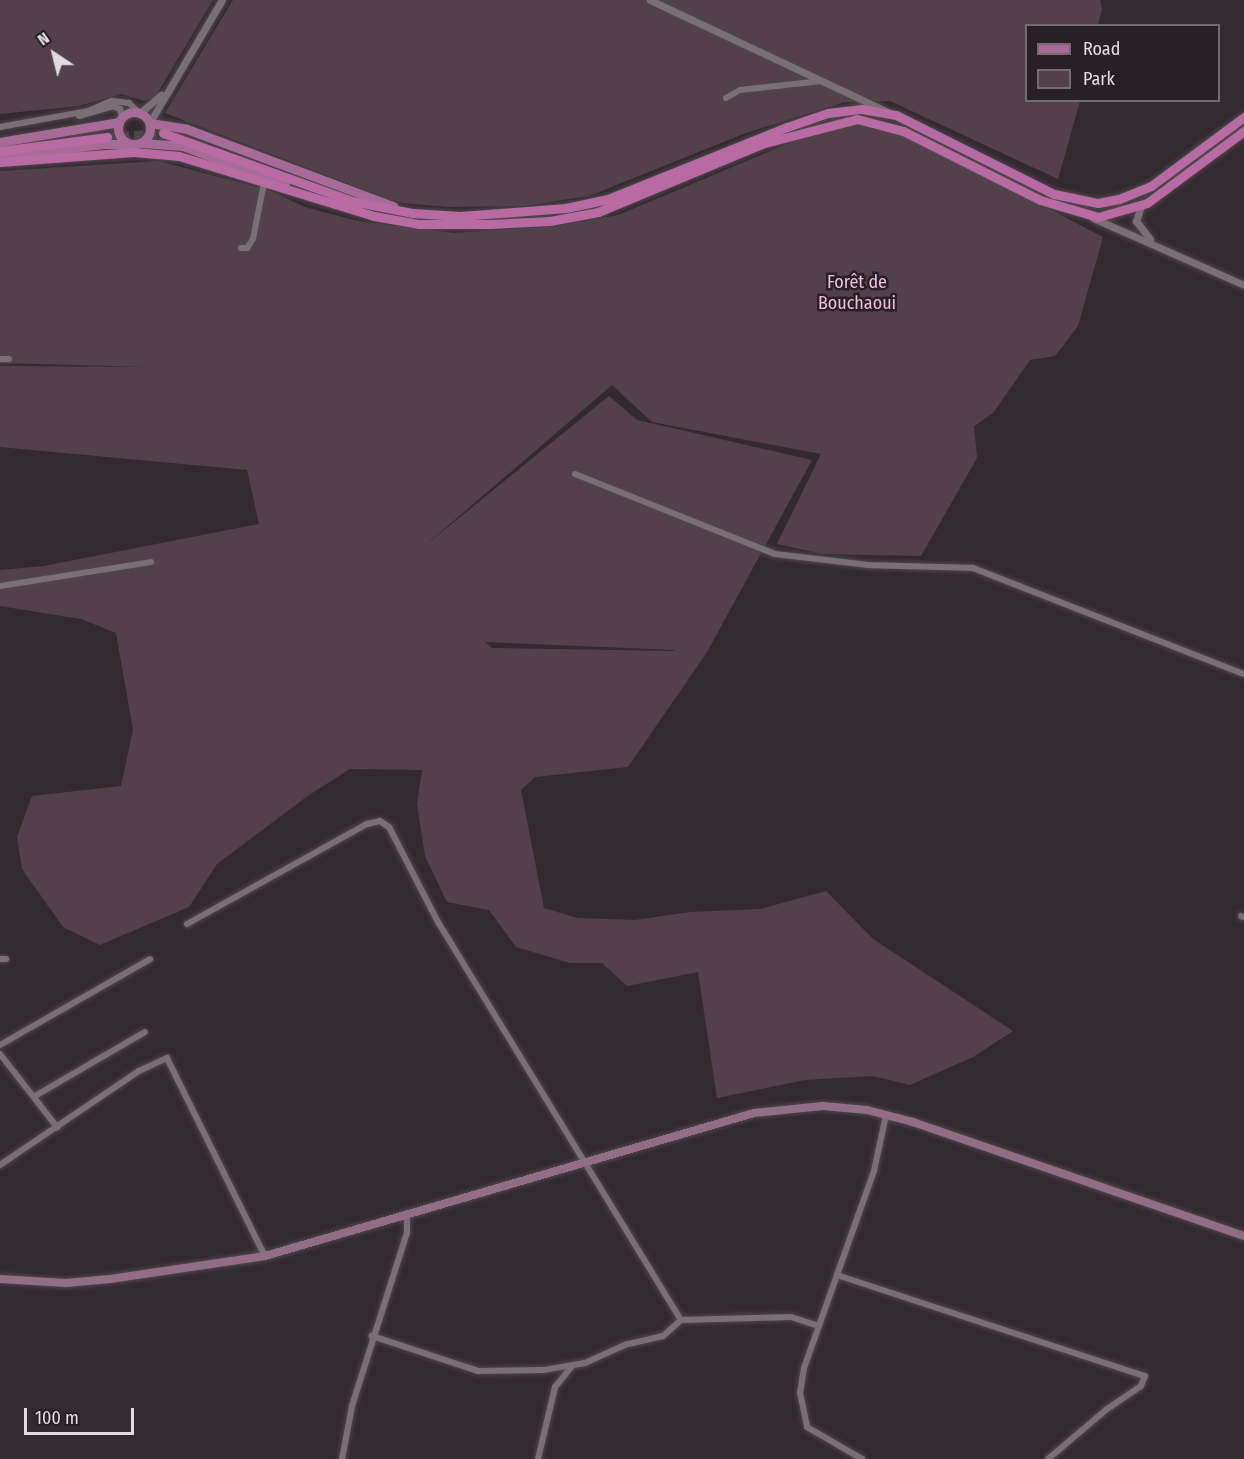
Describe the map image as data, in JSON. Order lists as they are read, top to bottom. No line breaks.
{"parks":["Forêt de Bouchaoui"],"legend":["Road","Park"],"scale_bar":"100 m","north":"top left"}
